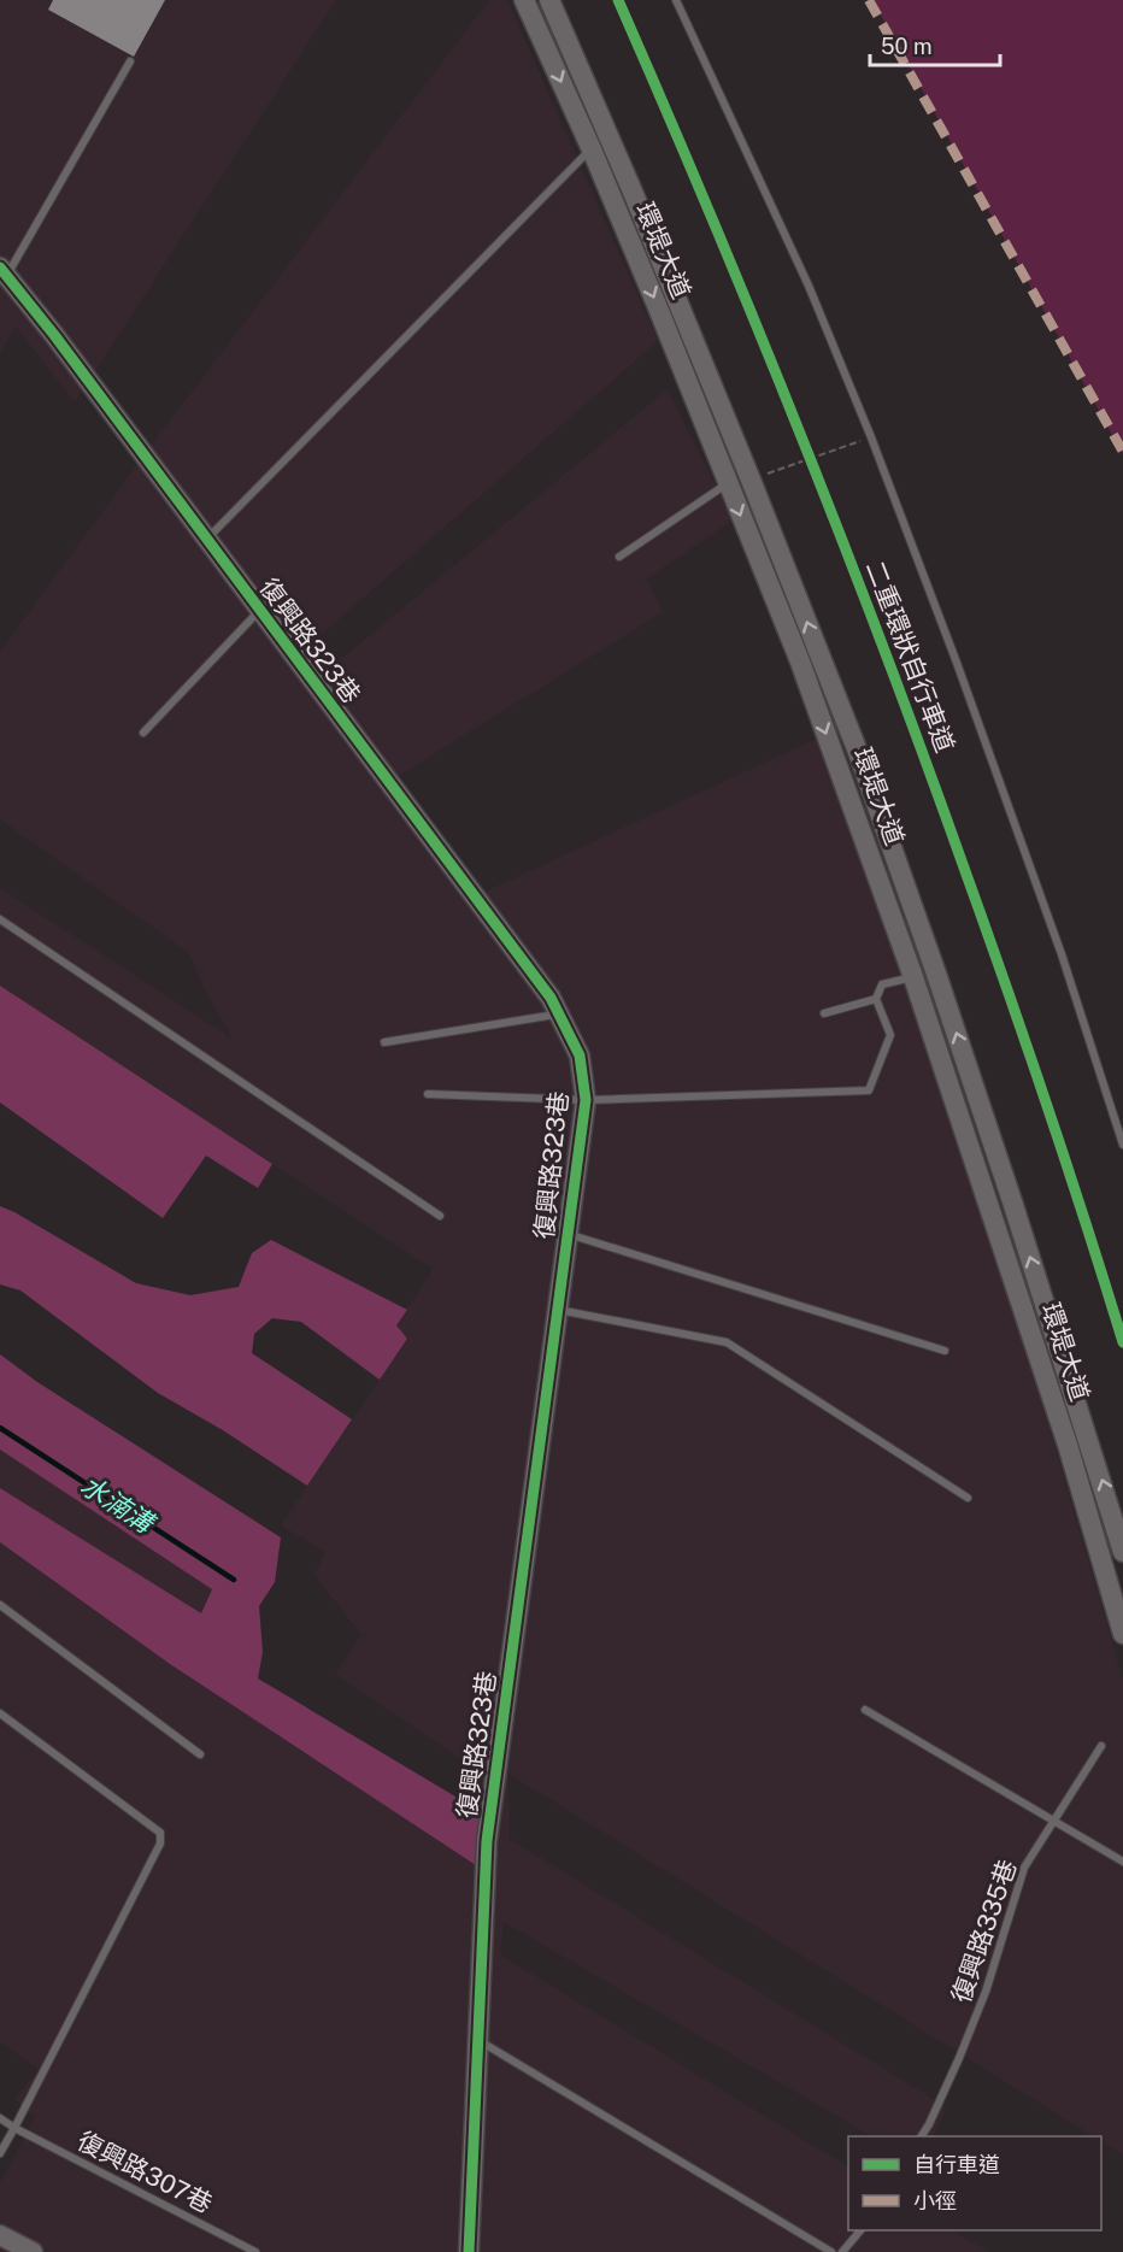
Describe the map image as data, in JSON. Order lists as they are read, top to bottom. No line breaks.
{"streets":{"street":["環堤大道","復興路323巷"],"lane":["復興路335巷","復興路307巷"],"cycle path":["二重環狀自行車道"]},"water":["水湳溝"],"legend":["自行車道","小徑"],"scale_bar":"50 m"}
